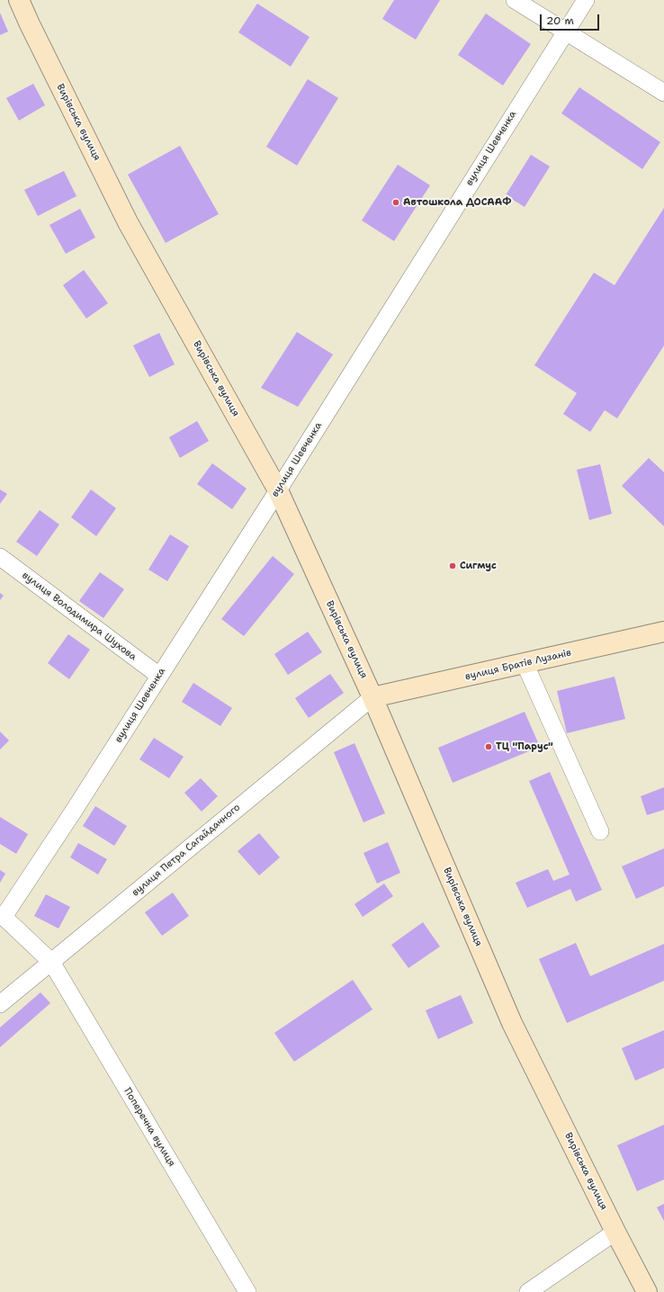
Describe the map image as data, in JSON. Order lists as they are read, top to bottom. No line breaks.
{"streets":{"main road":["Вирівська вулиця","вулиця Братів Лузанів"],"street":["вулиця Шевченка","вулиця Володимира Шухова","вулиця Петра Сагайдачного","Поперечна вулиця"]},"crossings":[["Вирівська вулиця","вулиця Шевченка"],["Вирівська вулиця","вулиця Братів Лузанів"],["Вирівська вулиця","вулиця Петра Сагайдачного"],["вулиця Шевченка","вулиця Володимира Шухова"],["вулиця Шевченка","Поперечна вулиця"],["вулиця Братів Лузанів","вулиця Петра Сагайдачного"],["вулиця Петра Сагайдачного","Поперечна вулиця"]],"places":["Автошкола ДОСААФ","Сигмус","ТЦ \"Парус\""],"scale_bar":"20 m"}
